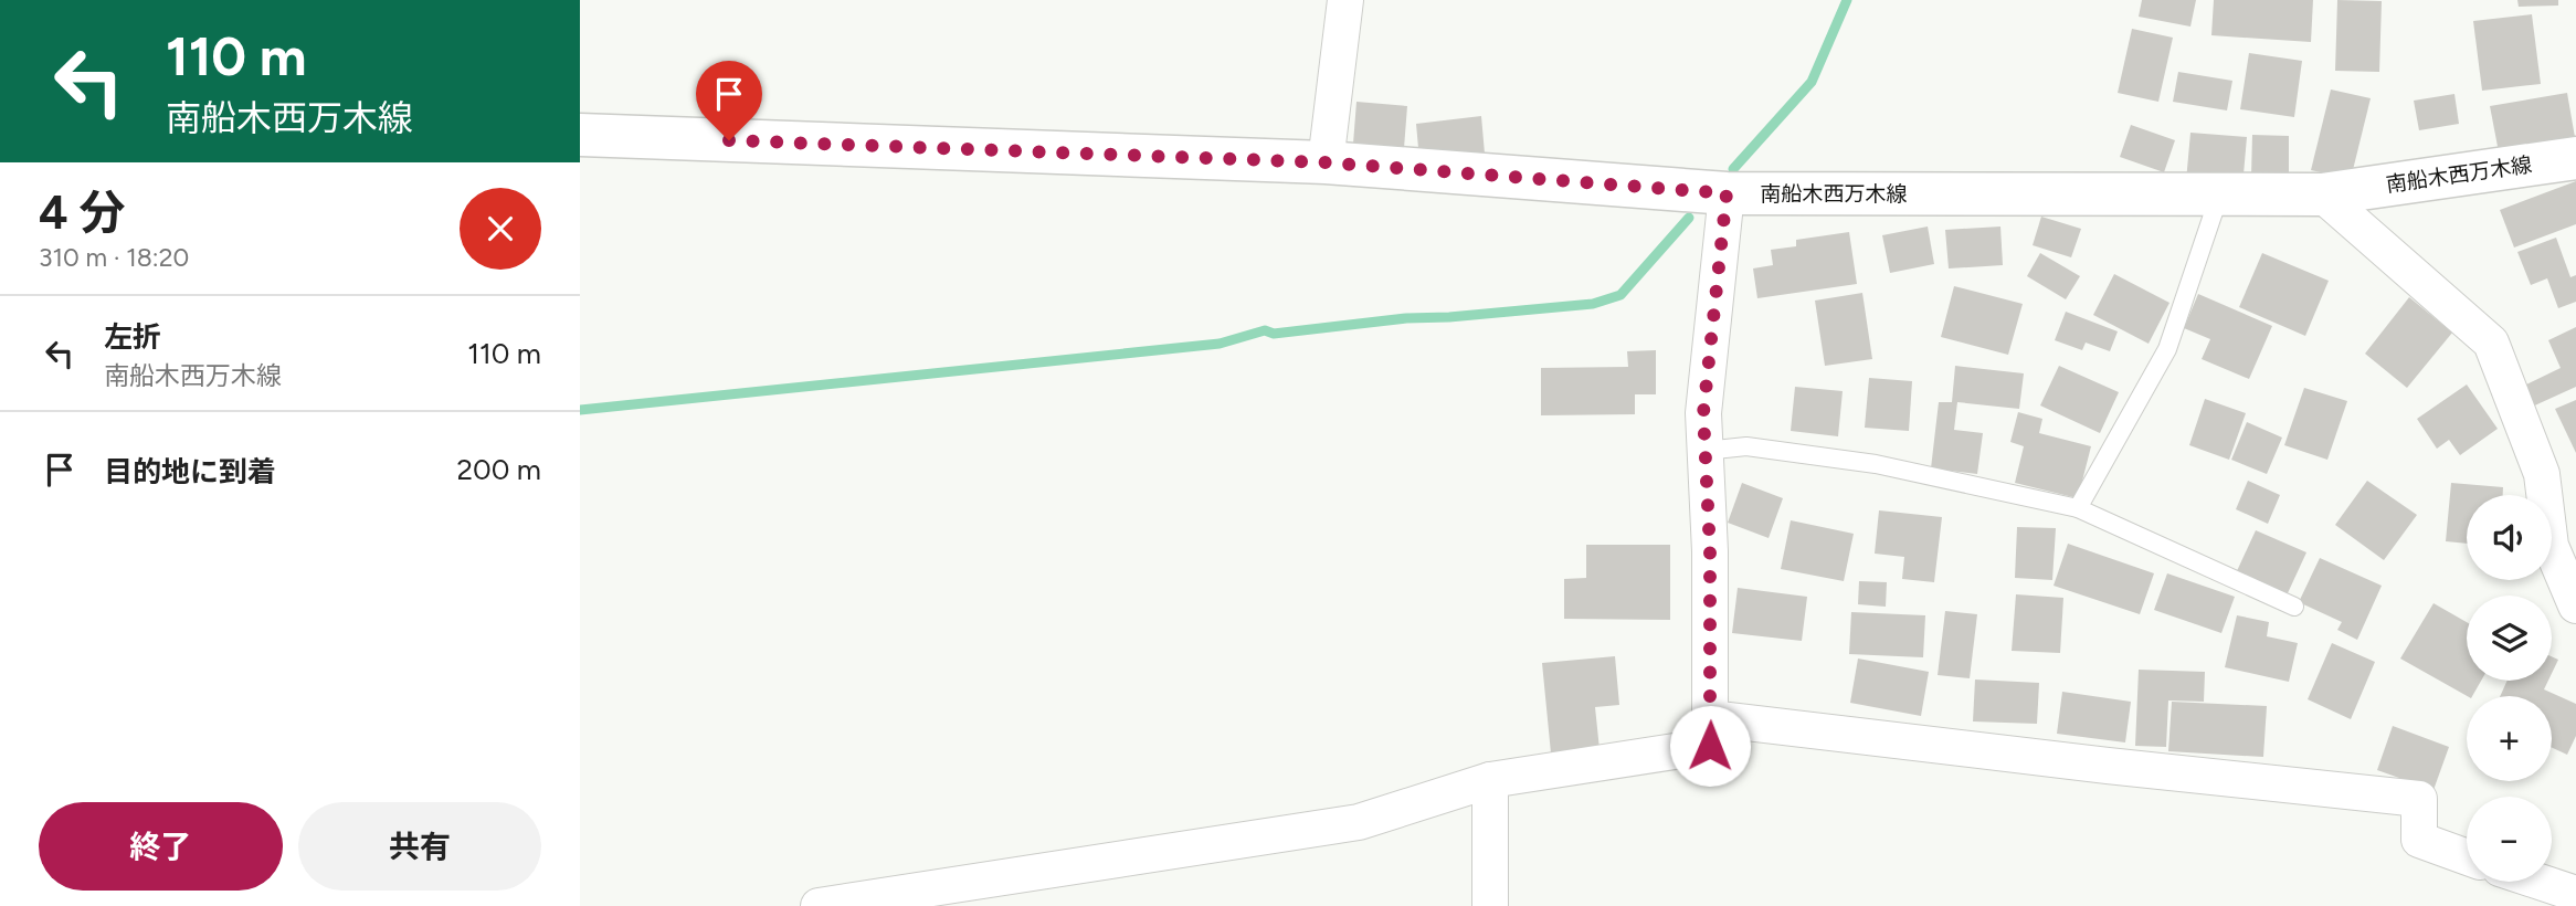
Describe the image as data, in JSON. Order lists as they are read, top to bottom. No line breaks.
{"streets":{"main road":["南船木西万木線"]},"page":{"turn":["110 m","南船木西万木線"],"heading":["4 分","310 m · 18:20"],"list":[{"name":"左折","note":"南船木西万木線","value":"110 m"},{"name":"目的地に到着","value":"200 m"}],"map_buttons":["+","−"],"buttons":["終了","共有"]}}
